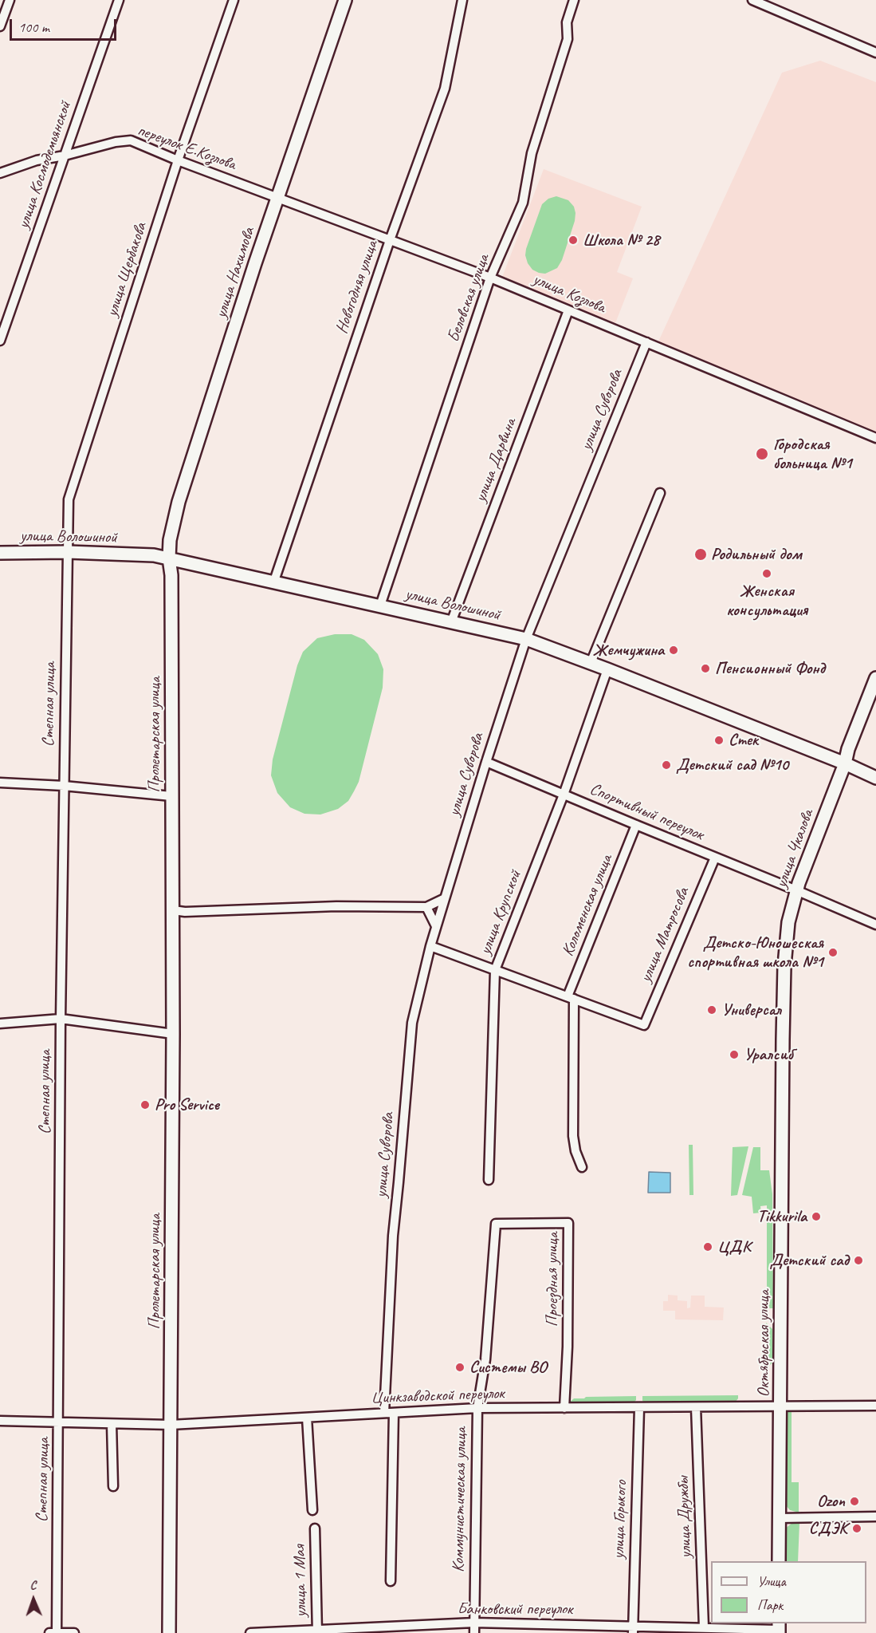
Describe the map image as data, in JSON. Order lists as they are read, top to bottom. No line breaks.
{"streets":{"street":["переулок Е.Козлова","улица Космодемьянской","улица Щербакова","улица Нахимова","Новогодняя улица","улица Козлова","Беловская улица","улица Суворова","улица Дарвина","улица Волошиной","Степная улица","Пролетарская улица","Спортивный переулок","улица Чкалова","Коломенская улица","улица Крупской","улица Матросова","Проездная улица","Октябрьская улица","Цинкзаводской переулок","Коммунистическая улица","улица Дружбы","улица Горького","улица 1 Мая","Банковский переулок"]},"crossings":[["переулок Е.Козлова","улица Космодемьянской"],["переулок Е.Козлова","улица Щербакова"],["переулок Е.Козлова","улица Нахимова"],["переулок Е.Козлова","улица Козлова"],["улица Щербакова","улица Волошиной"],["улица Щербакова","Степная улица"],["улица Нахимова","улица Козлова"],["улица Нахимова","улица Волошиной"],["улица Нахимова","Пролетарская улица"],["Новогодняя улица","улица Козлова"],["Новогодняя улица","улица Волошиной"],["улица Козлова","Беловская улица"],["улица Козлова","улица Суворова"],["улица Козлова","улица Дарвина"],["Беловская улица","улица Волошиной"],["улица Суворова","улица Волошиной"],["улица Суворова","Спортивный переулок"],["улица Суворова","Цинкзаводской переулок"],["улица Дарвина","улица Волошиной"],["улица Волошиной","Степная улица"],["улица Волошиной","Пролетарская улица"],["улица Волошиной","улица Чкалова"],["улица Волошиной","улица Крупской"],["Степная улица","Цинкзаводской переулок"],["Пролетарская улица","Цинкзаводской переулок"],["Спортивный переулок","улица Чкалова"],["Спортивный переулок","Коломенская улица"],["Спортивный переулок","улица Крупской"],["Спортивный переулок","улица Матросова"],["улица Чкалова","Октябрьская улица"],["Коломенская улица","улица Матросова"],["Проездная улица","Цинкзаводской переулок"],["Проездная улица","Коммунистическая улица"],["Октябрьская улица","Цинкзаводской переулок"],["Цинкзаводской переулок","Коммунистическая улица"],["Цинкзаводской переулок","улица Дружбы"],["Цинкзаводской переулок","улица Горького"],["Коммунистическая улица","Банковский переулок"],["улица Дружбы","Банковский переулок"],["улица Горького","Банковский переулок"],["улица 1 Мая","Банковский переулок"]],"places":["Школа № 28","Городская больница №1","Родильный дом","Женская консультация","Жемчужина","Пенсионный Фонд","Стек","Детский сад №10","Детско-Юношеская спортивная школа №1","Универсал","Уралсиб","Pro Service","Tikkurila","ЦДК","Детский сад","Системы ВО","Ozon","СДЭК"],"legend":["Улица","Парк"],"scale_bar":"100 m","north":"top"}
